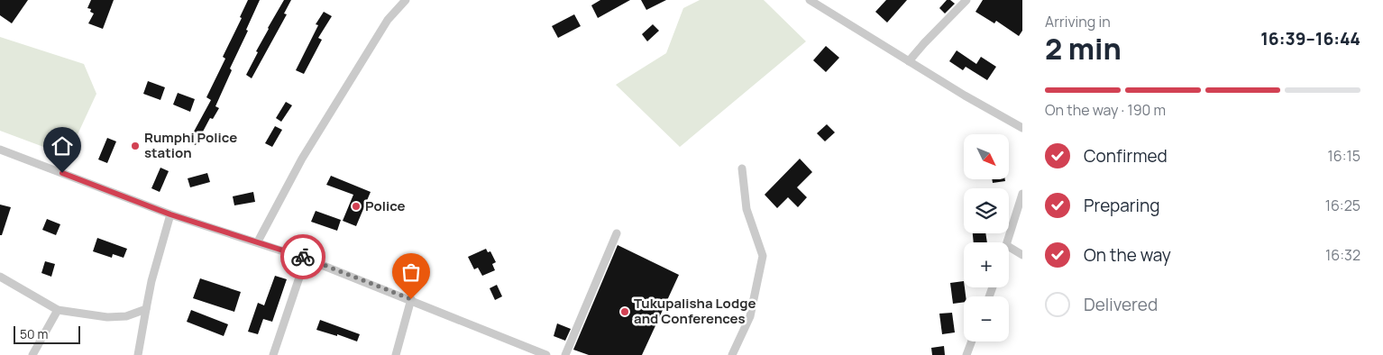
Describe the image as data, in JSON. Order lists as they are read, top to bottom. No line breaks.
{"places":["Rumphi Police station","Police","Tukupalisha Lodge and Conferences"],"scale_bar":"50 m","north":"bottom right","page":{"heading":["2 min","Arriving in","16:39–16:44"],"bar":"On the way · 190 m","list":[["Confirmed","16:15"],["Preparing","16:25"],["On the way","16:32"],"Delivered"],"map_buttons":["+","−"],"scale":"50 m"}}
